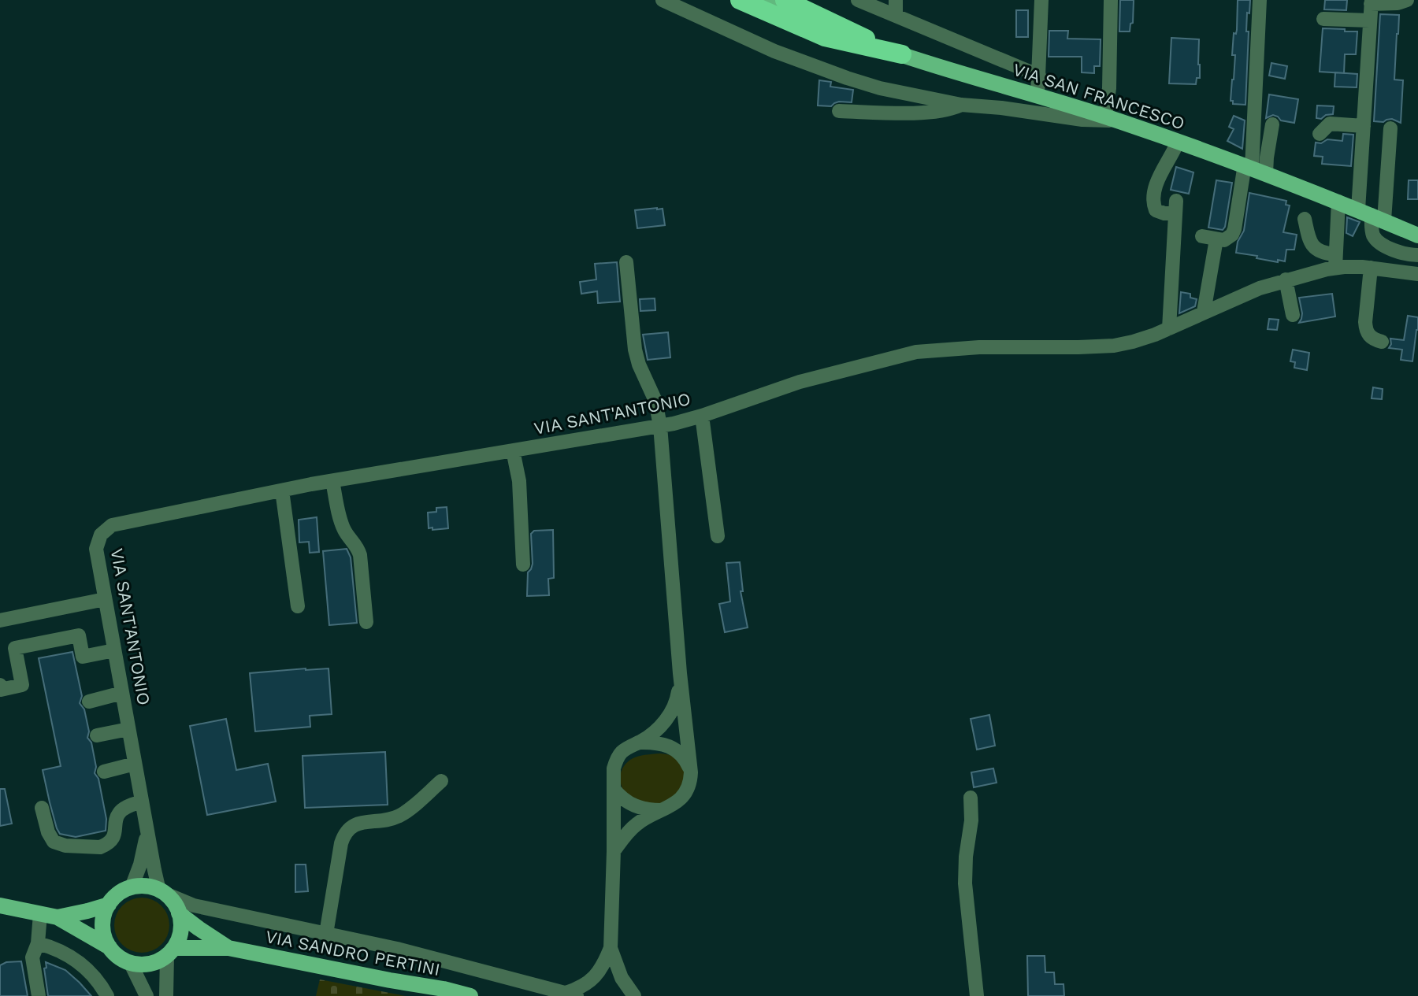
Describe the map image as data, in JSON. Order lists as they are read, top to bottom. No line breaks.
{"streets":{"main road":["VIA SAN FRANCESCO","VIA SANDRO PERTINI"],"street":["VIA SANT'ANTONIO"]},"crossings":[["VIA SANT'ANTONIO","VIA SANDRO PERTINI"]]}
